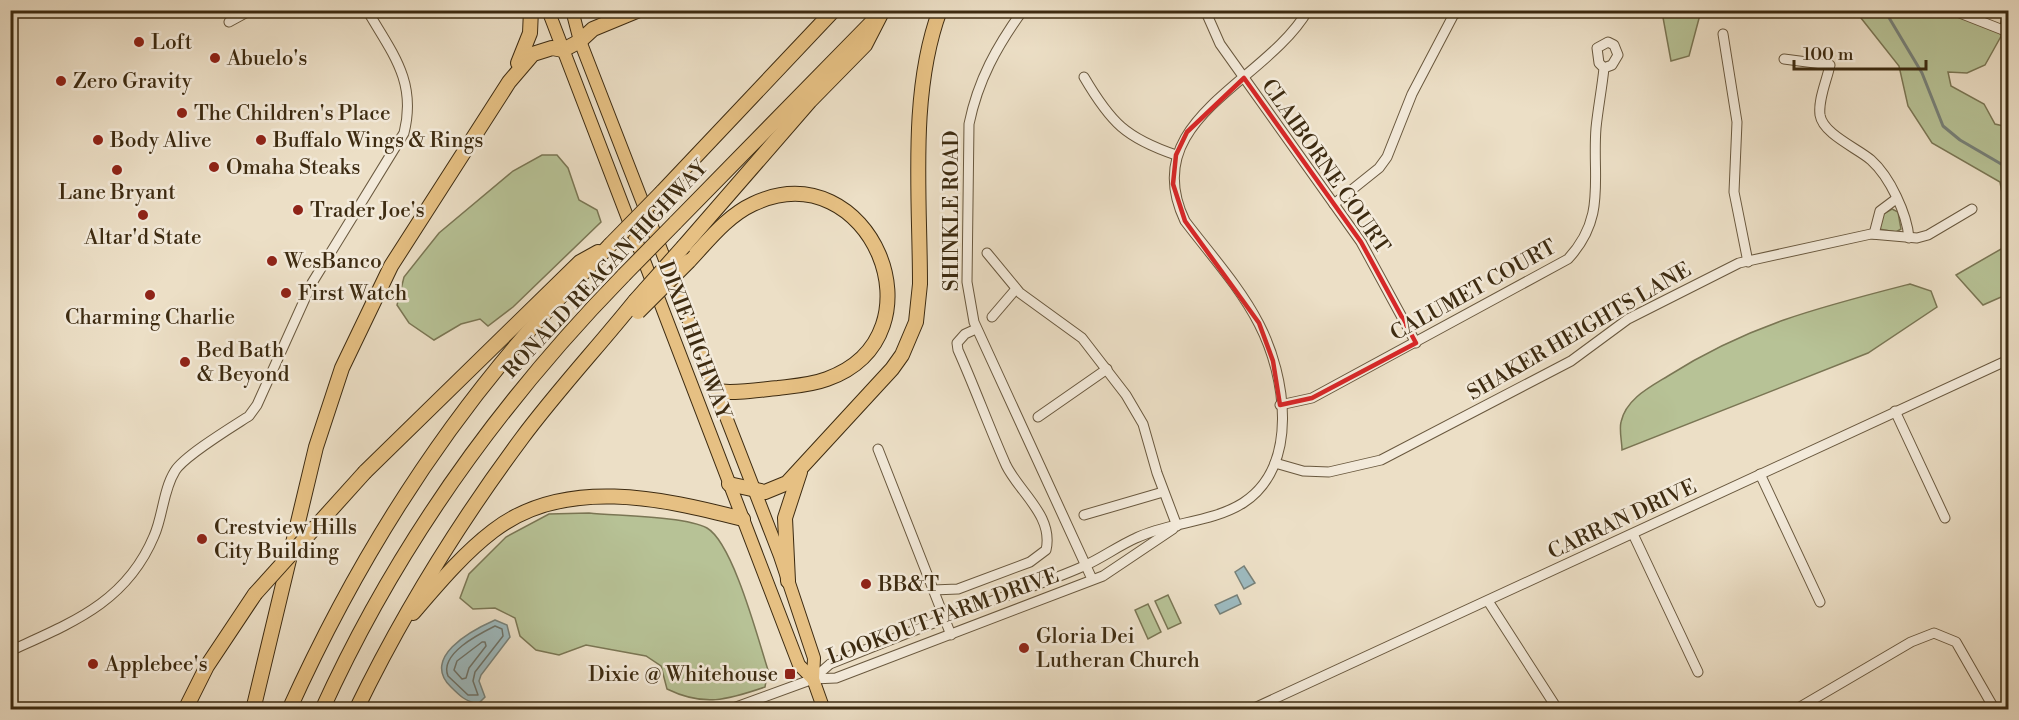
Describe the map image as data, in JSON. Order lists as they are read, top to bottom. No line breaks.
{"streets":{"highway":["RONALD REAGAN HIGHWAY"],"main road":["DIXIE HIGHWAY"],"street":["CLAIBORNE COURT","SHINKLE ROAD","CALUMET COURT","SHAKER HEIGHTS LANE","CARRAN DRIVE","LOOKOUT FARM DRIVE"]},"crossings":[["CLAIBORNE COURT","CALUMET COURT"],["CLAIBORNE COURT","LOOKOUT FARM DRIVE"],["SHINKLE ROAD","LOOKOUT FARM DRIVE"],["CALUMET COURT","LOOKOUT FARM DRIVE"],["SHAKER HEIGHTS LANE","LOOKOUT FARM DRIVE"],["DIXIE HIGHWAY","LOOKOUT FARM DRIVE"]],"places":{"other":["Loft","Abuelo's","Zero Gravity","The Children's Place","Body Alive","Buffalo Wings & Rings","Omaha Steaks","Lane Bryant","Trader Joe's","Altar'd State","WesBanco","First Watch","Charming Charlie","Bed Bath & Beyond","Crestview Hills City Building","BB&T","Gloria Dei Lutheran Church","Applebee's"],"transit":["Dixie @ Whitehouse"]},"scale_bar":"100 m"}
